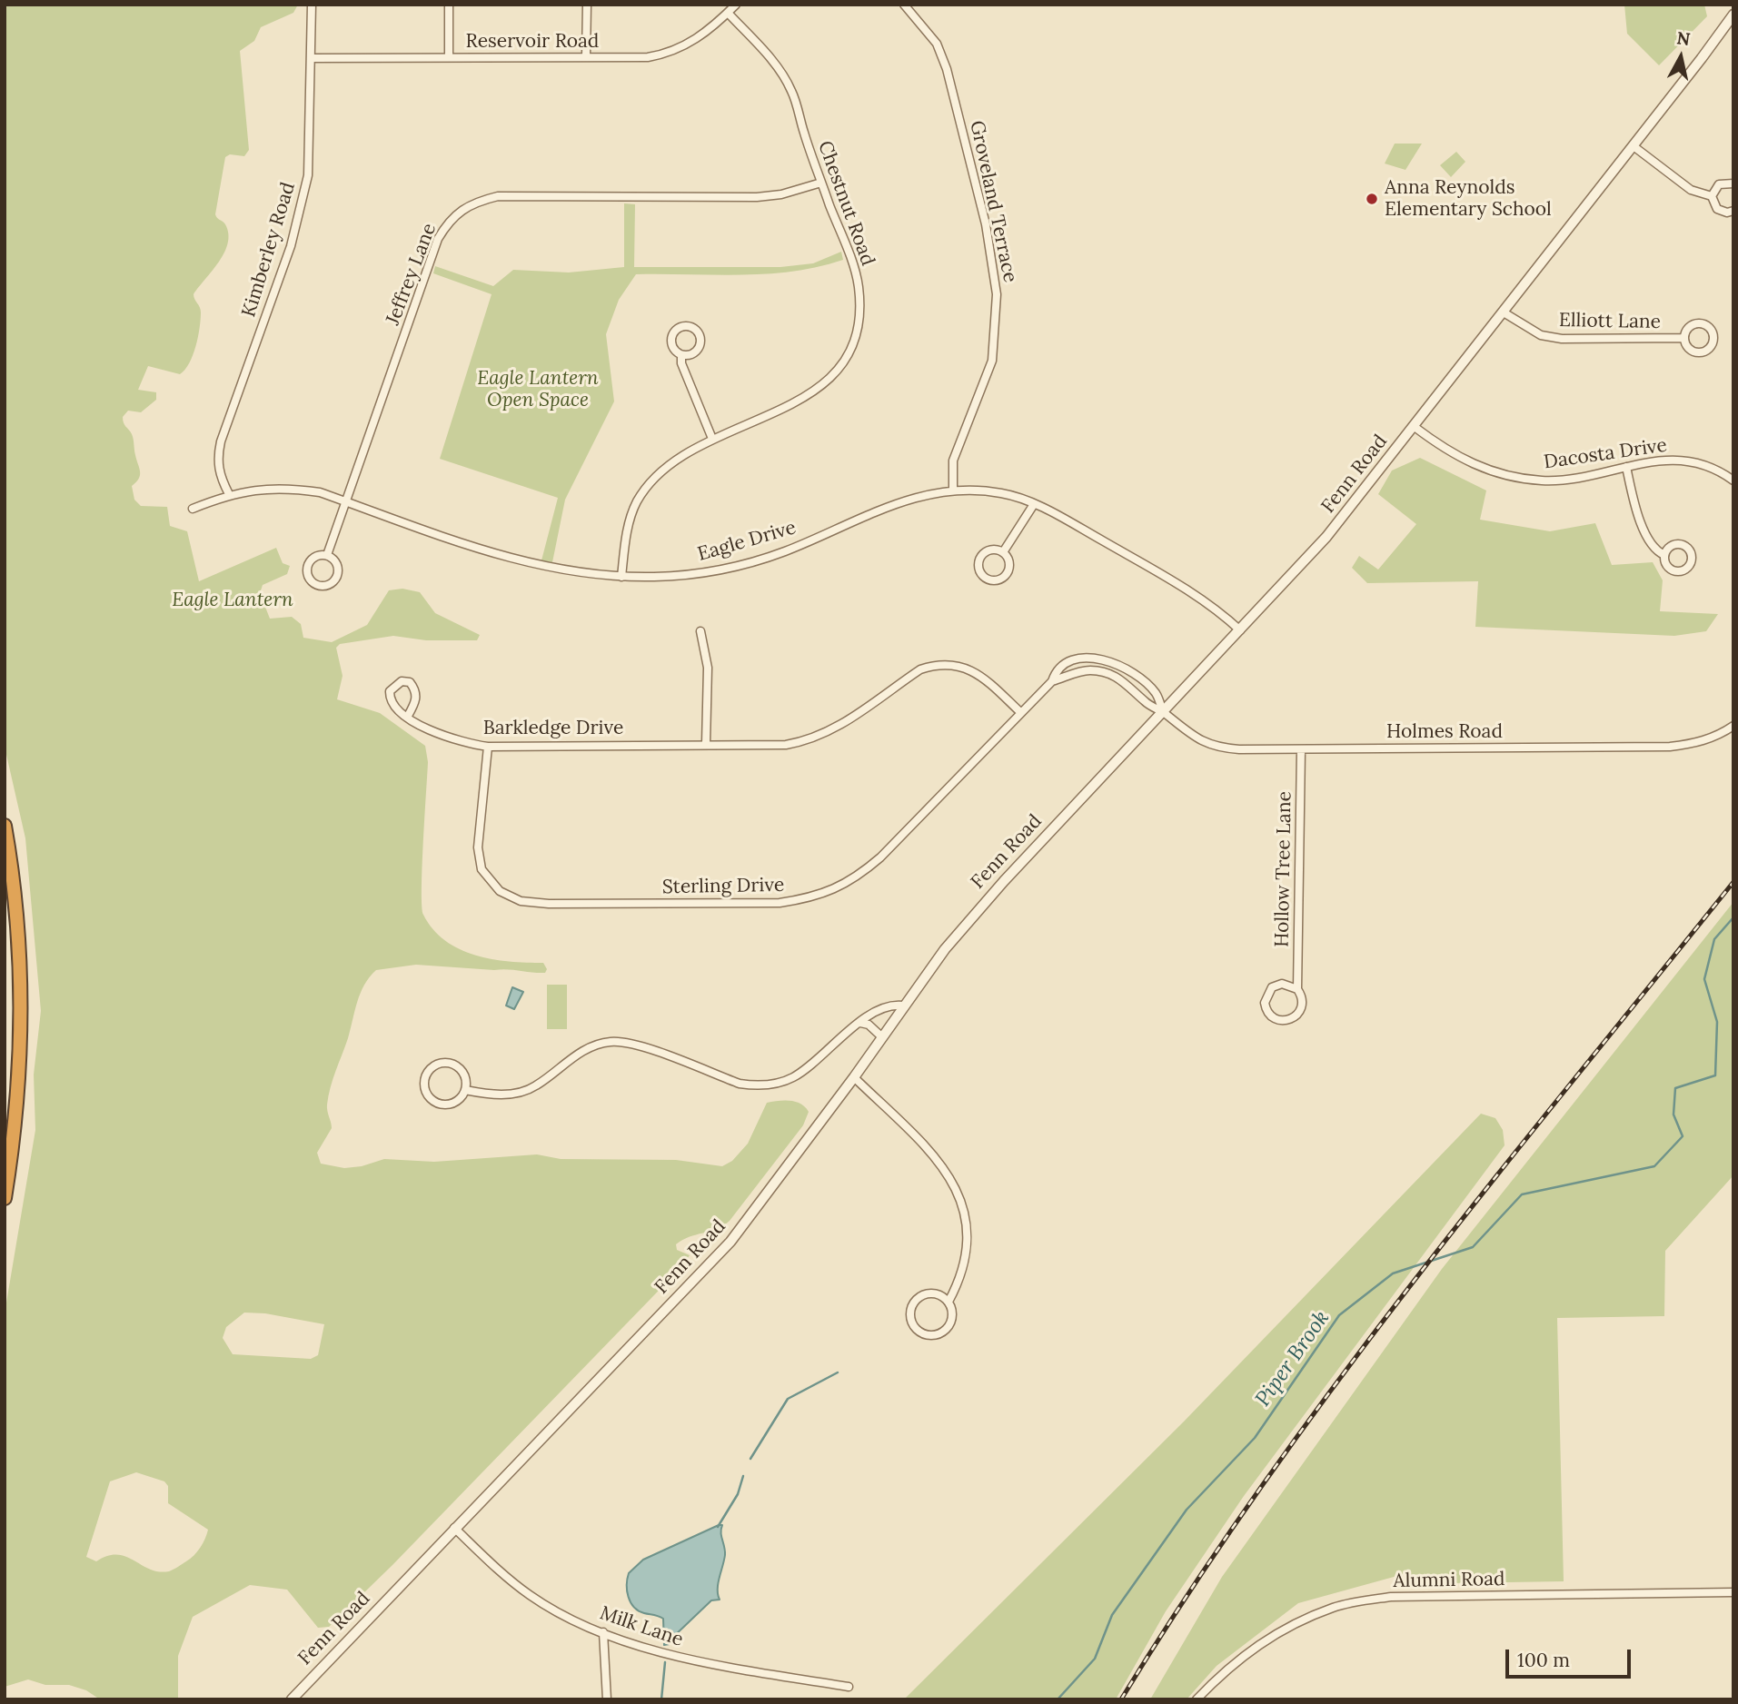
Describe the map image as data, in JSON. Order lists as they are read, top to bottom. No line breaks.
{"streets":{"street":["Reservoir Road","Groveland Terrace","Chestnut Road","Kimberley Road","Jeffrey Lane","Elliott Lane","Dacosta Drive","Fenn Road","Eagle Drive","Barkledge Drive","Holmes Road","Hollow Tree Lane","Sterling Drive","Alumni Road","Milk Lane"]},"crossings":[["Reservoir Road","Chestnut Road"],["Reservoir Road","Kimberley Road"],["Groveland Terrace","Eagle Drive"],["Chestnut Road","Jeffrey Lane"],["Chestnut Road","Eagle Drive"],["Kimberley Road","Eagle Drive"],["Jeffrey Lane","Eagle Drive"],["Elliott Lane","Fenn Road"],["Dacosta Drive","Fenn Road"],["Fenn Road","Eagle Drive"],["Fenn Road","Holmes Road"],["Fenn Road","Sterling Drive"],["Fenn Road","Milk Lane"],["Barkledge Drive","Sterling Drive"],["Holmes Road","Hollow Tree Lane"],["Holmes Road","Sterling Drive"]],"water":["Piper Brook"],"parks":["Eagle Lantern Open Space","Eagle Lantern"],"places":["Anna Reynolds Elementary School"],"scale_bar":"100 m","north":"top"}
